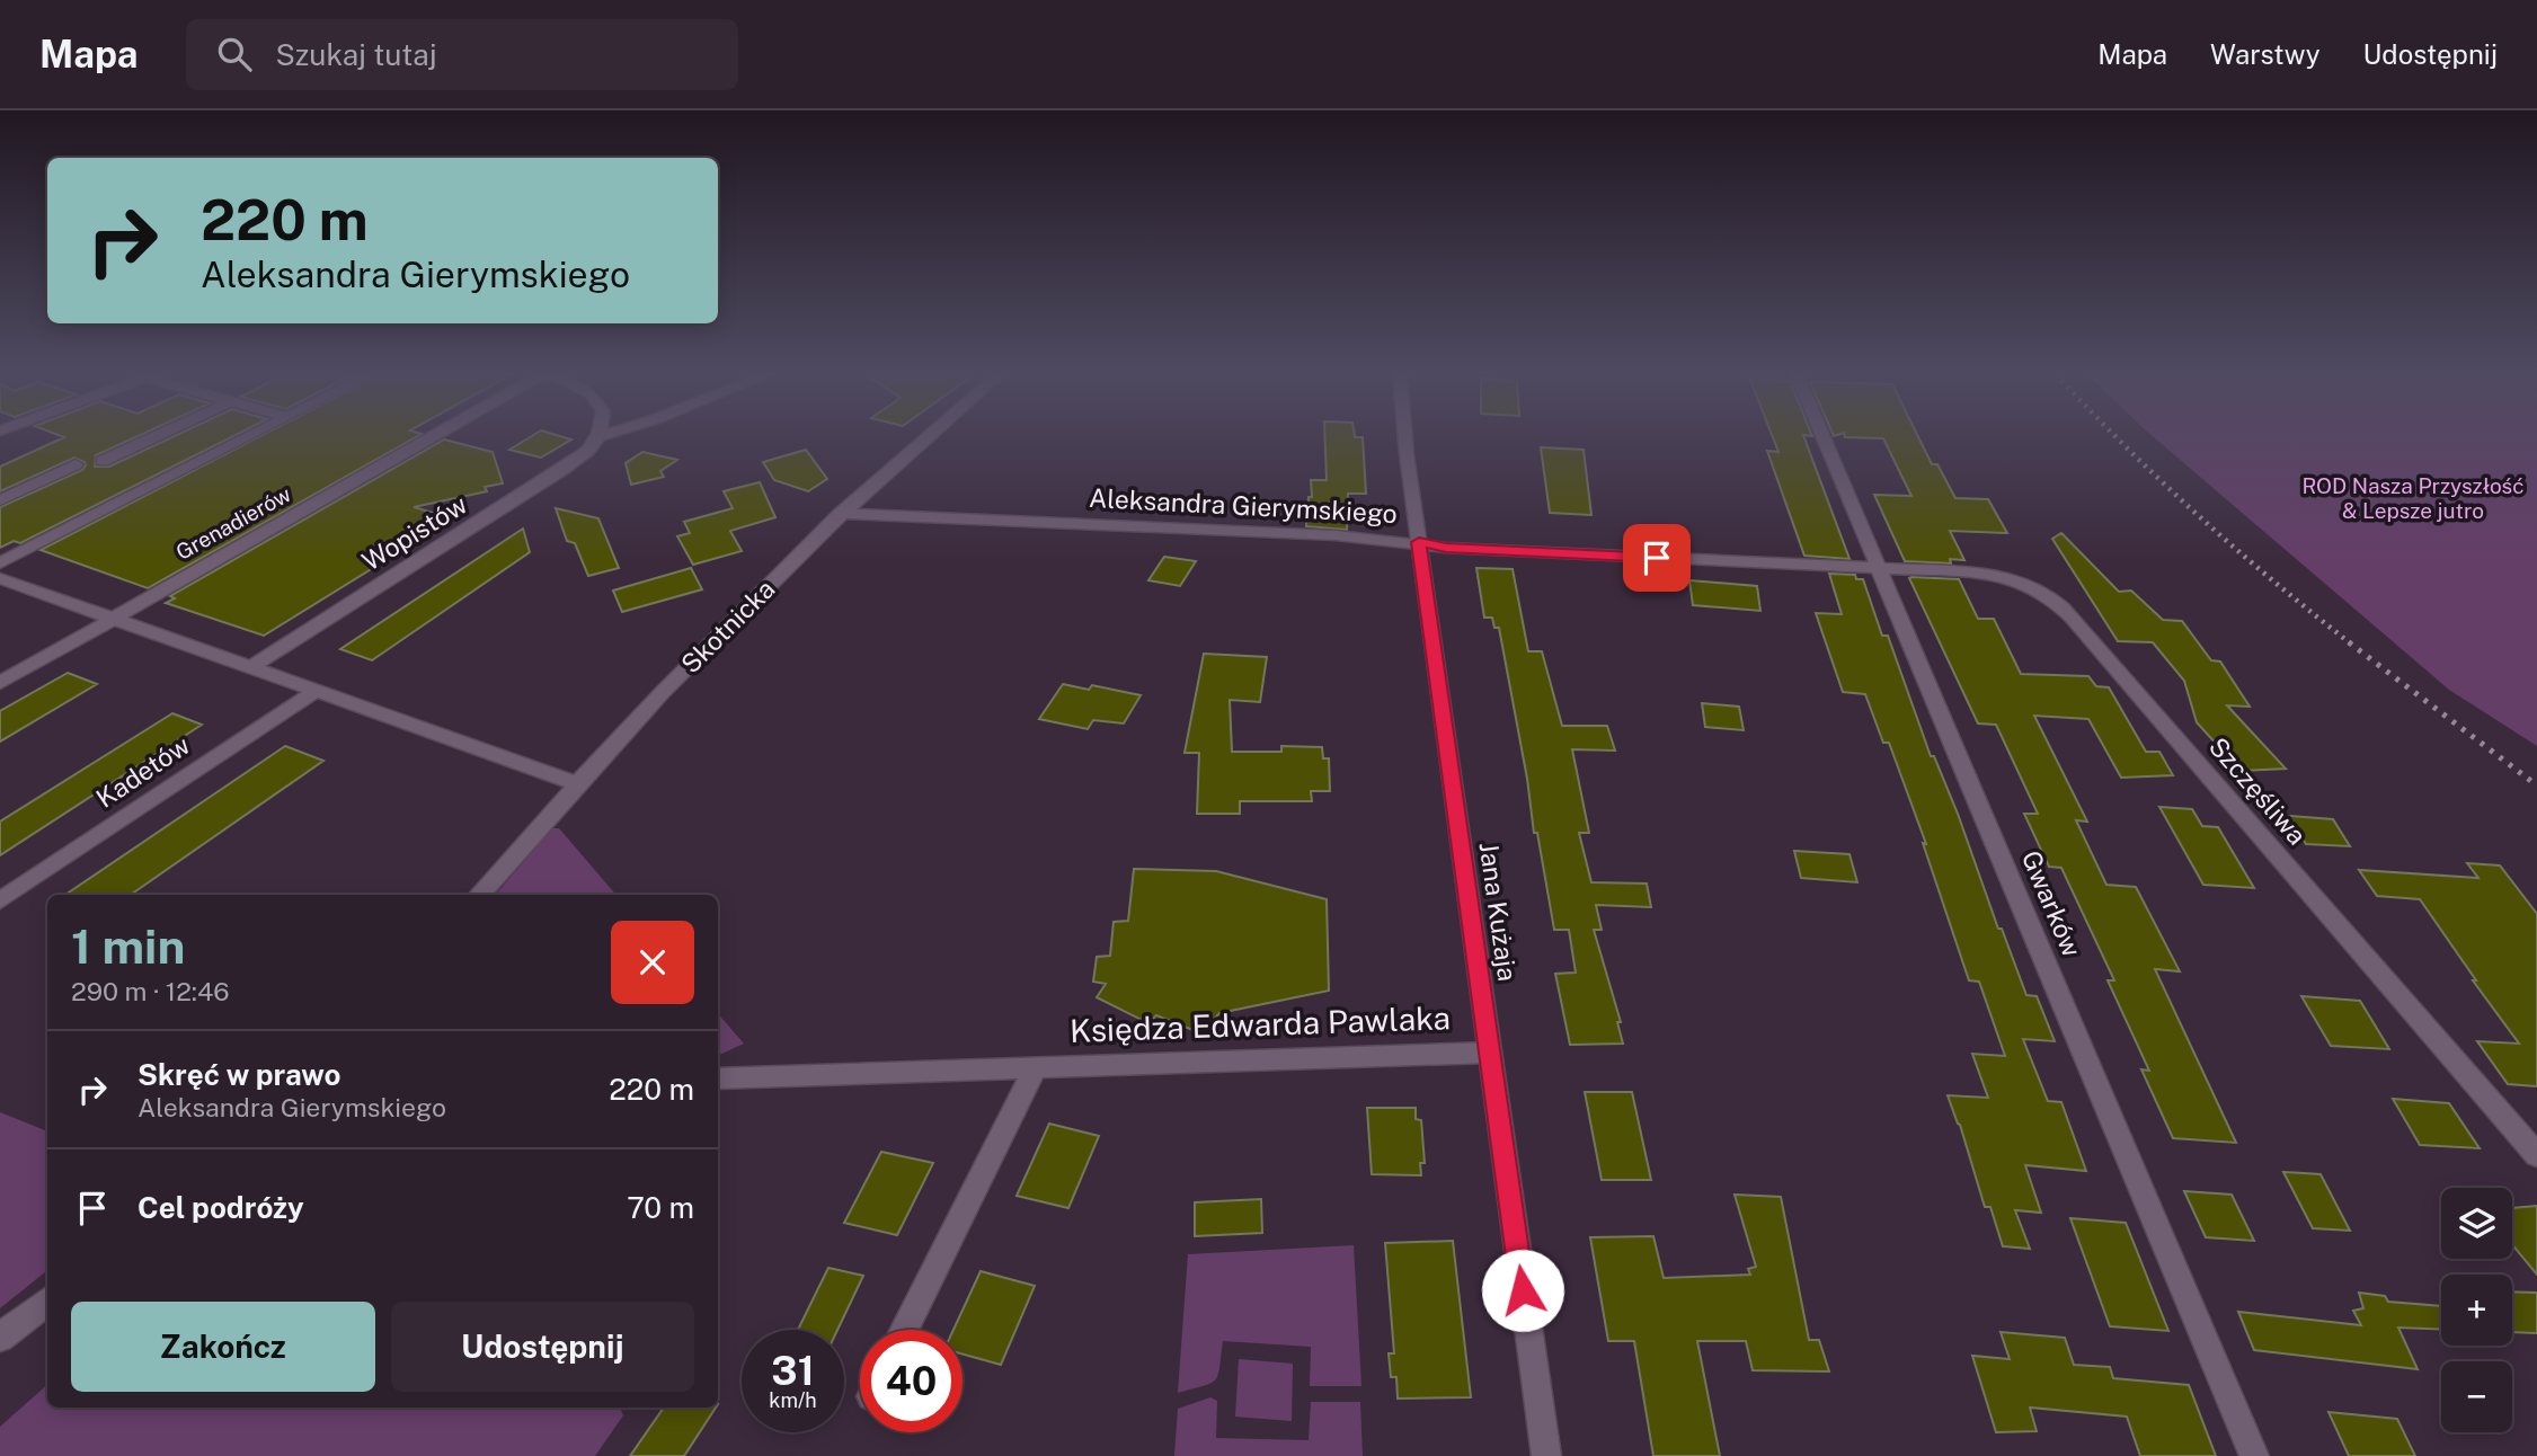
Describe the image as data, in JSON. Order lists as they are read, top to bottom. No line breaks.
{"streets":{"street":["Aleksandra Gierymskiego","Grenadierów","Wopistów","Skotnicka","Kadetów","Szczęśliwa","Gwarków","Jana Kużaja","Księdza Edwarda Pawlaka"]},"crossings":[["Aleksandra Gierymskiego","Skotnicka"],["Aleksandra Gierymskiego","Szczęśliwa"],["Aleksandra Gierymskiego","Gwarków"],["Aleksandra Gierymskiego","Jana Kużaja"],["Szczęśliwa","Gwarków"],["Jana Kużaja","Księdza Edwarda Pawlaka"]],"parks":["ROD Nasza Przyszłość & Lepsze jutro"],"page":{"header":"Mapa","search":"Szukaj tutaj","nav":["Mapa","Warstwy","Udostępnij"],"turn":["220 m","Aleksandra Gierymskiego"],"heading":["1 min","290 m · 12:46"],"list":[{"name":"Skręć w prawo","note":"Aleksandra Gierymskiego","value":"220 m"},{"name":"Cel podróży","value":"70 m"}],"map_buttons":["+","−"],"buttons":["Zakończ","Udostępnij"],"speed":"31 km/h","limit":"40"}}
